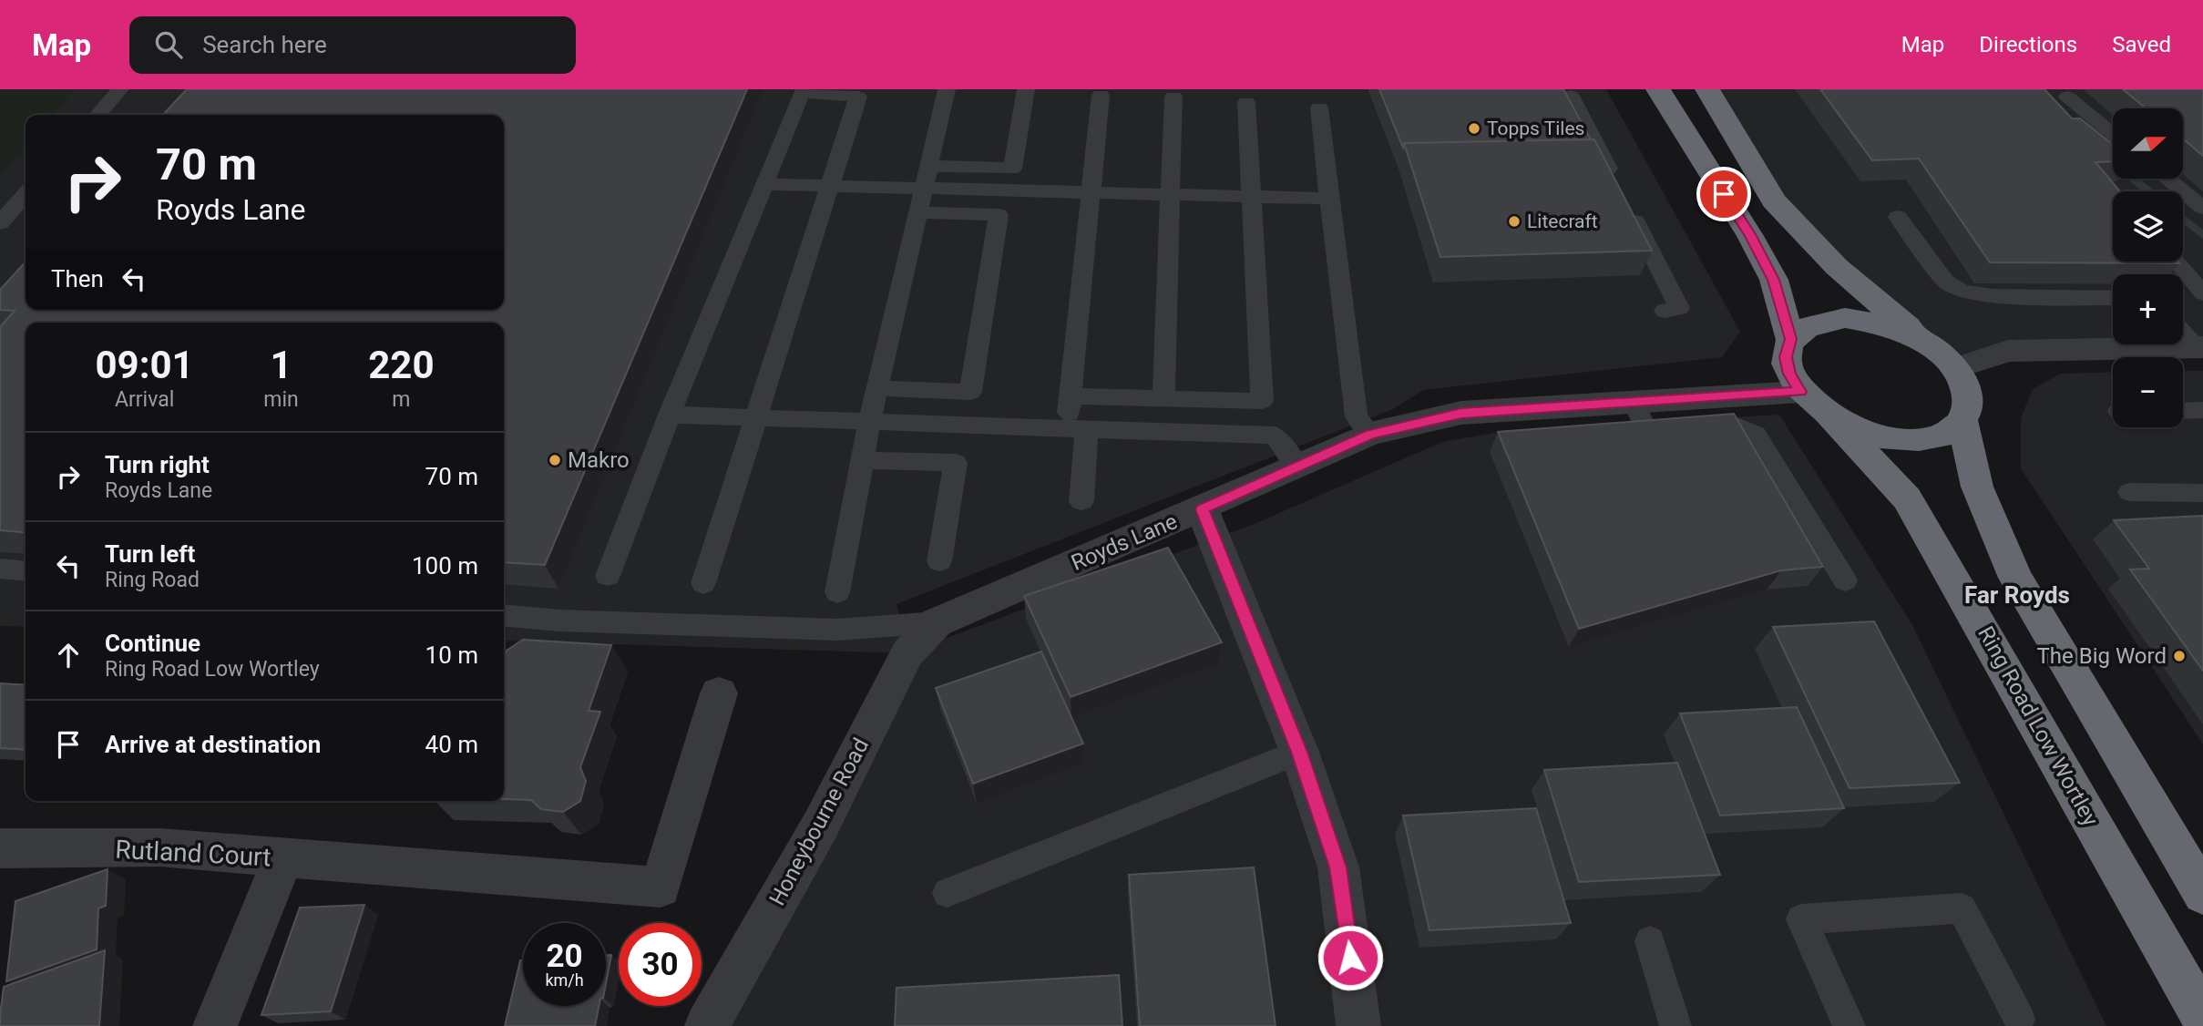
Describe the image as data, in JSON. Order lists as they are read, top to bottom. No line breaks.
{"streets":{"highway":["Ring Road Low Wortley"],"street":["Royds Lane","Honeybourne Road","Rutland Court"]},"crossings":[["Royds Lane","Ring Road Low Wortley"],["Royds Lane","Honeybourne Road"]],"districts":["Far Royds"],"places":["Topps Tiles","Litecraft","Makro","The Big Word"],"north":"right","page":{"header":"Map","search":"Search here","nav":["Map","Directions","Saved"],"map_buttons":["+","−"],"turn":["70 m","Royds Lane"],"then":"Then","eta":["09:01","Arrival","1","min","220","m"],"list":[{"name":"Turn right","note":"Royds Lane","value":"70 m"},{"name":"Turn left","note":"Ring Road","value":"100 m"},{"name":"Continue","note":"Ring Road Low Wortley","value":"10 m"},{"name":"Arrive at destination","value":"40 m"}],"speed":"20 km/h","limit":"30"}}
